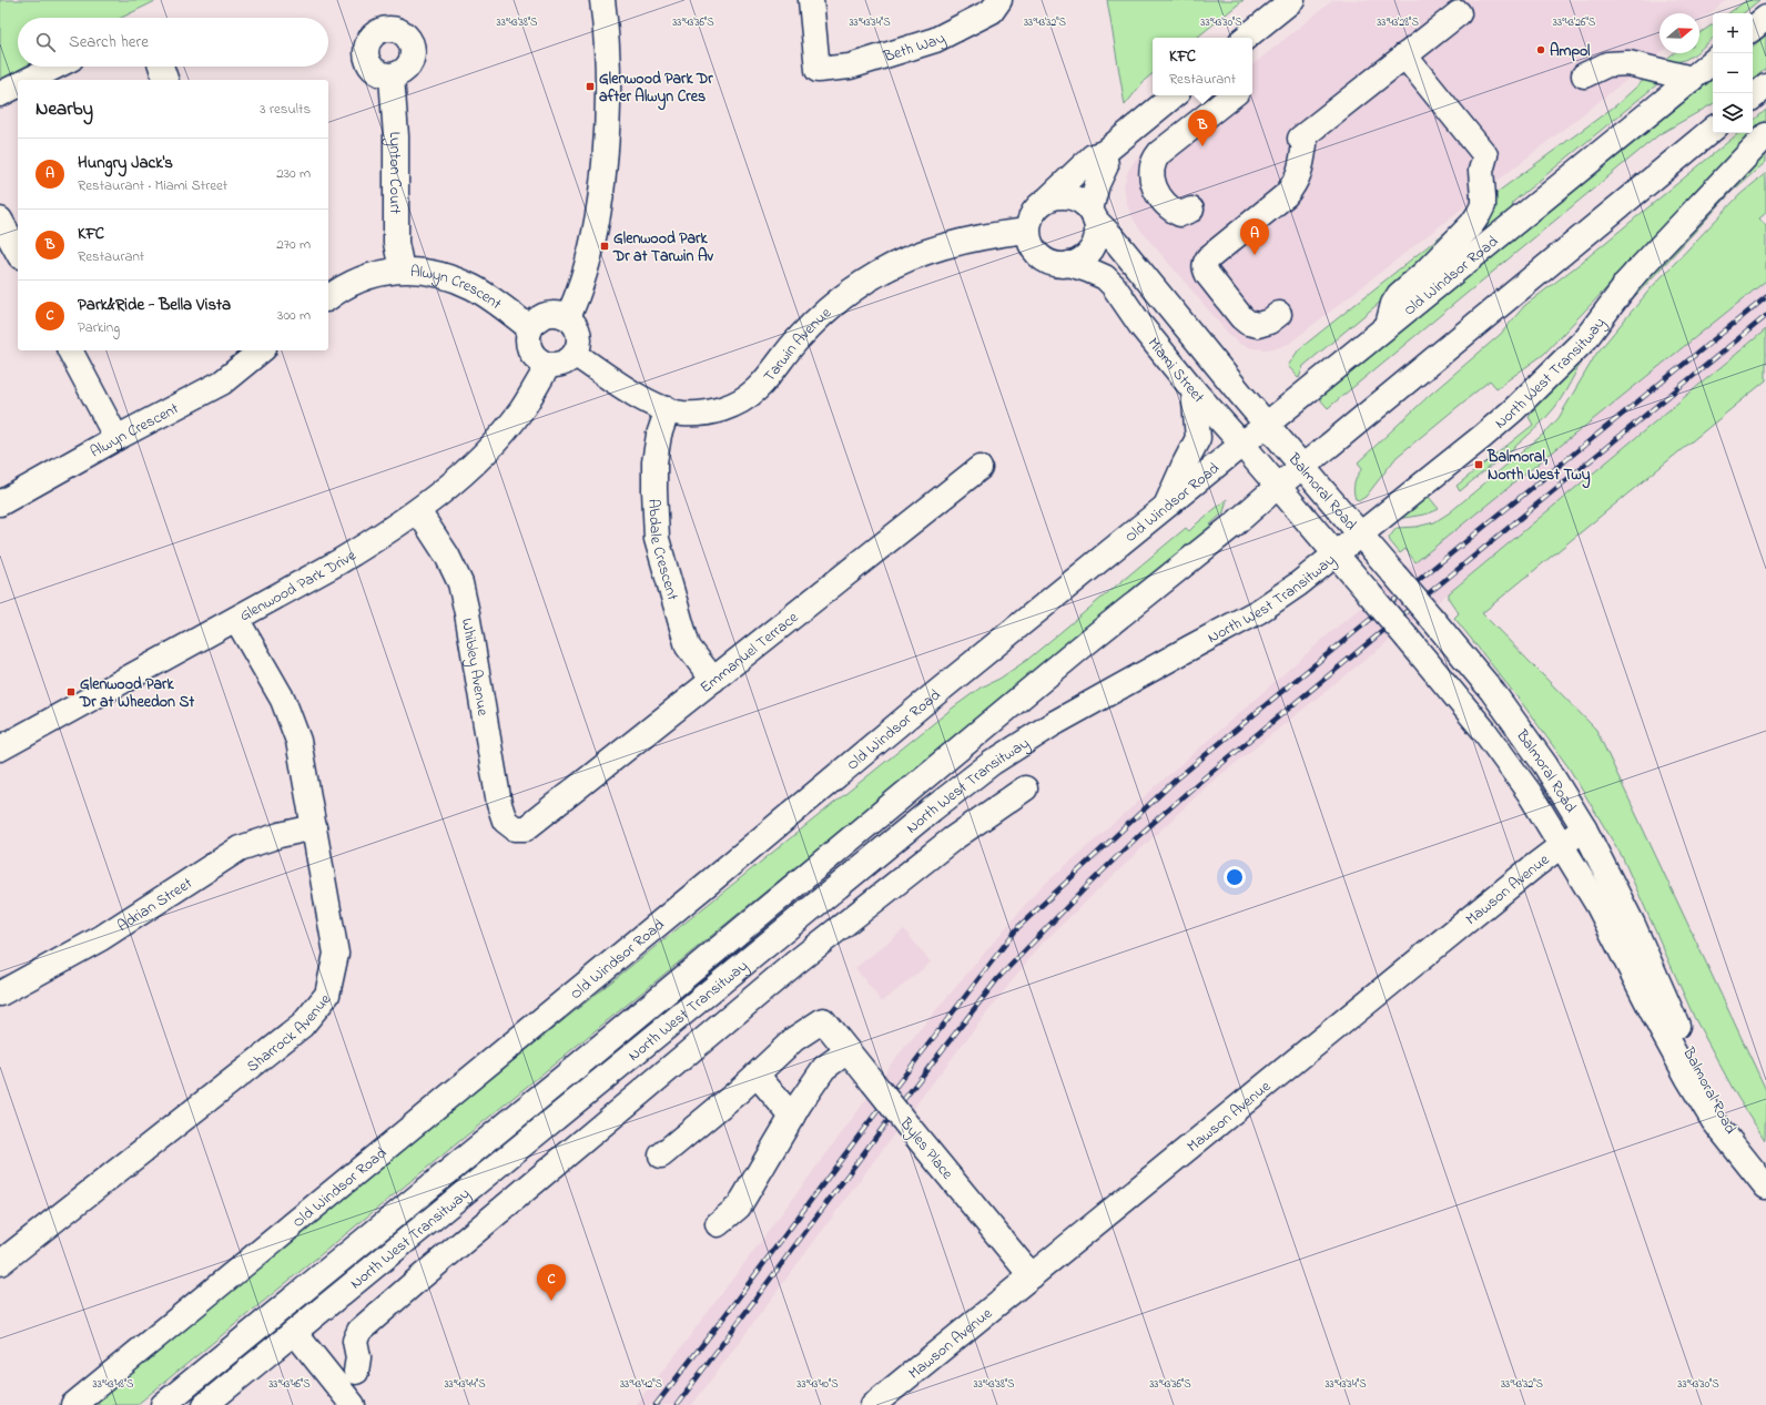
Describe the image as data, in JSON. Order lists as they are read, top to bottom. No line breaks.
{"streets":{"main road":["Beth Way","Lynton Court","Old Windsor Road","Alwyn Crescent","Tarwin Avenue","Miami Street","North West Transitway","Balmoral Road","Abdale Crescent","Glenwood Park Drive","Emmanuel Terrace","Whibley Avenue","Mawson Avenue","Adrian Street","Sharrock Avenue","Byles Place"]},"crossings":[["Lynton Court","Alwyn Crescent"],["Old Windsor Road","Miami Street"],["Old Windsor Road","Balmoral Road"],["Alwyn Crescent","Tarwin Avenue"],["Alwyn Crescent","Glenwood Park Drive"],["Tarwin Avenue","Miami Street"],["Tarwin Avenue","Abdale Crescent"],["Tarwin Avenue","Glenwood Park Drive"],["Miami Street","Balmoral Road"],["North West Transitway","Balmoral Road"],["Balmoral Road","Mawson Avenue"],["Abdale Crescent","Emmanuel Terrace"],["Glenwood Park Drive","Whibley Avenue"],["Glenwood Park Drive","Sharrock Avenue"],["Emmanuel Terrace","Whibley Avenue"],["Mawson Avenue","Byles Place"],["Adrian Street","Sharrock Avenue"]],"places":{"other":["Ampol"],"transit":["Glenwood Park Dr after Alwyn Cres","Glenwood Park Dr at Tarwin Av","Balmoral, North West Twy","Glenwood Park Dr at Wheedon St"]},"north":"right","page":{"map_buttons":["+","−"],"search":"Search here","popup":["KFC","Restaurant"],"heading":["Nearby","3 results"],"pins":["B","A","C"],"list":[{"mark":"A","name":"Hungry Jack's","note":"Restaurant · Miami Street","value":"230 m"},{"mark":"B","name":"KFC","note":"Restaurant","value":"270 m"},{"mark":"C","name":"Park&Ride - Bella Vista","note":"Parking","value":"300 m"}]},"coordinates":["33°43'34\"S","33°43'30\"S","33°43'26\"S","33°43'38\"S","33°43'36\"S","33°43'32\"S","33°43'28\"S","33°43'48\"S","33°43'46\"S","33°43'44\"S","33°43'42\"S","33°43'40\"S"]}
